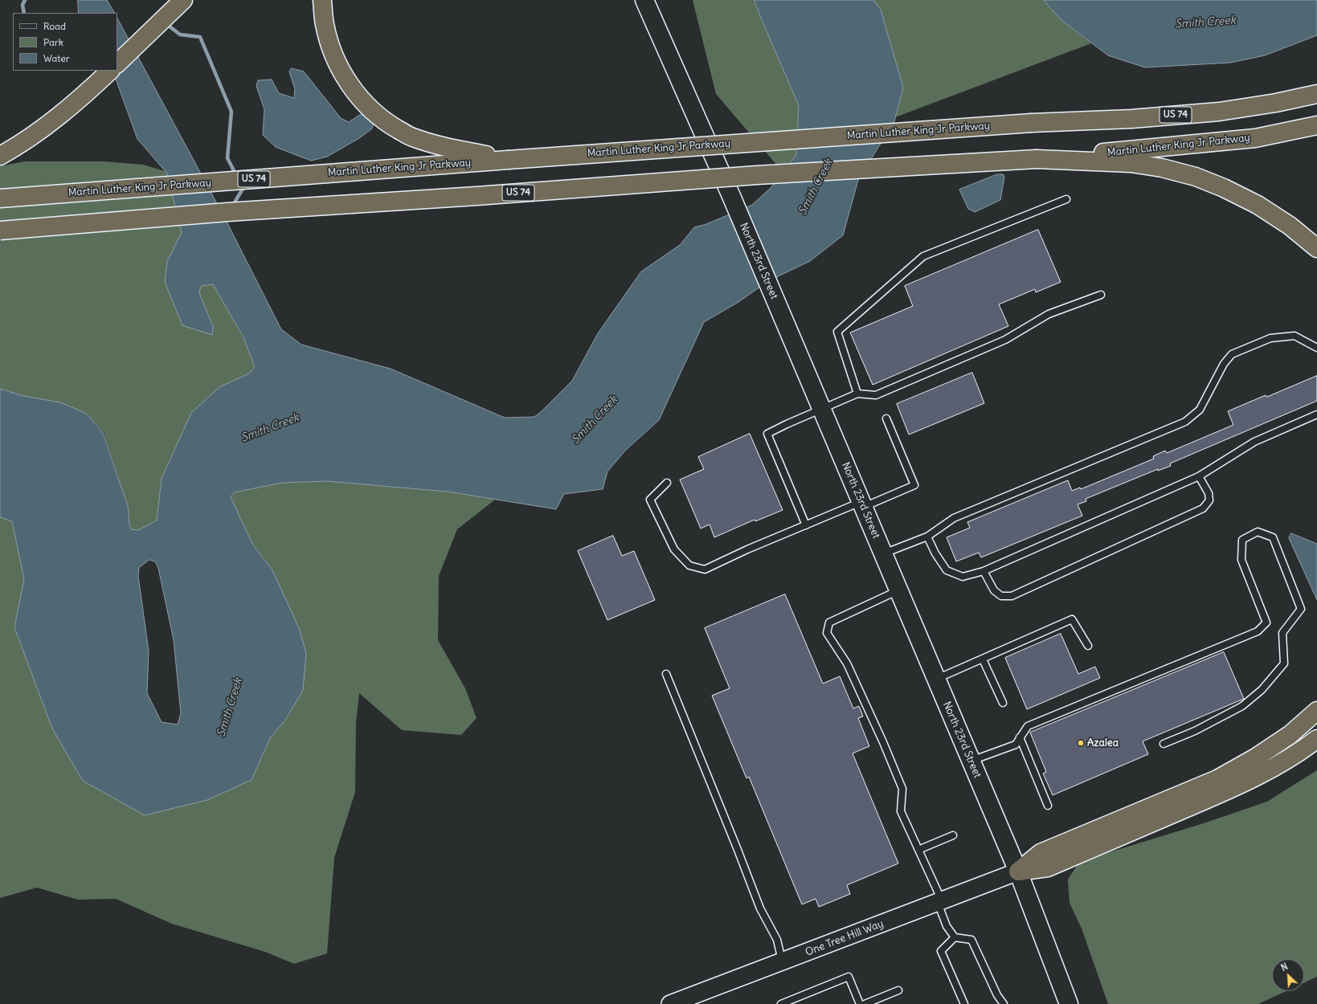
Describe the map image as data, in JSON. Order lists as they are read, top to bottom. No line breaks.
{"streets":{"highway":["US 74","Martin Luther King Jr Parkway"],"main road":["North 23rd Street"],"street":["One Tree Hill Way"]},"crossings":[["North 23rd Street","One Tree Hill Way"]],"water":["Smith Creek"],"places":["Azalea"],"legend":["Road","Park","Water"],"north":"top left"}
